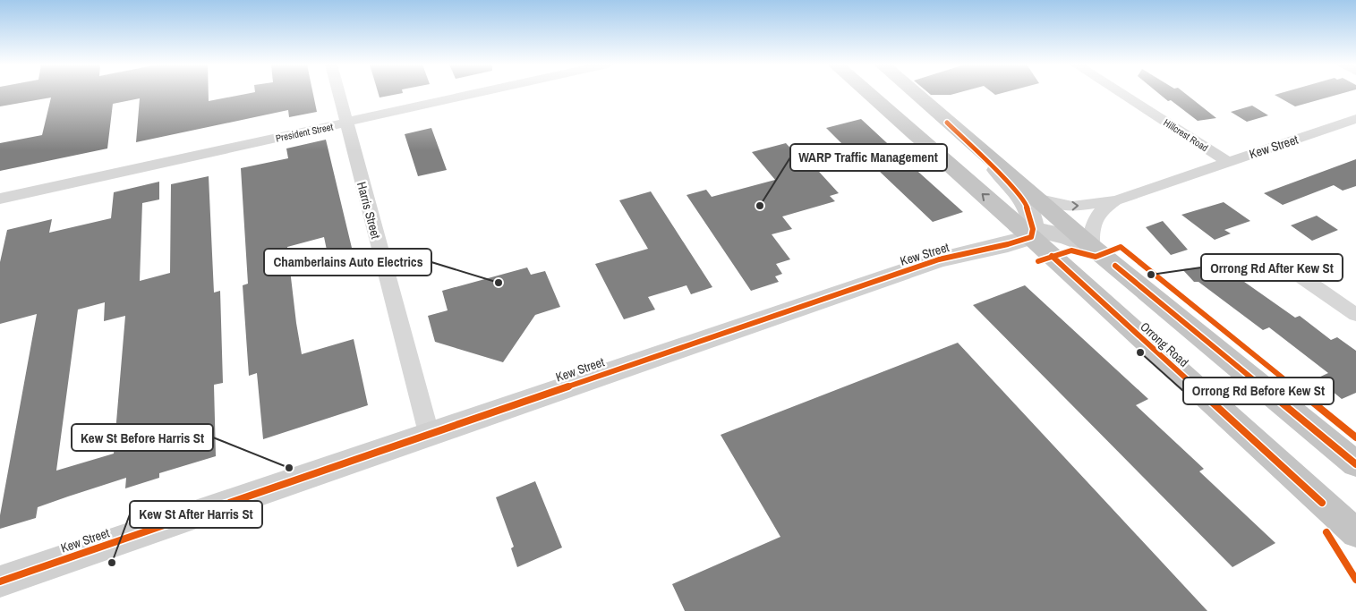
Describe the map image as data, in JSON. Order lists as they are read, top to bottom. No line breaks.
{"streets":{"highway":["Orrong Road"],"street":["President Street","Hillcrest Road","Kew Street","Harris Street"]},"crossings":[["President Street","Harris Street"],["Hillcrest Road","Kew Street"],["Kew Street","Harris Street"],["Kew Street","Orrong Road"]],"places":["WARP Traffic Management","Orrong Rd After Kew St","Chamberlains Auto Electrics","Orrong Rd Before Kew St","Kew St Before Harris St","Kew St After Harris St"]}
